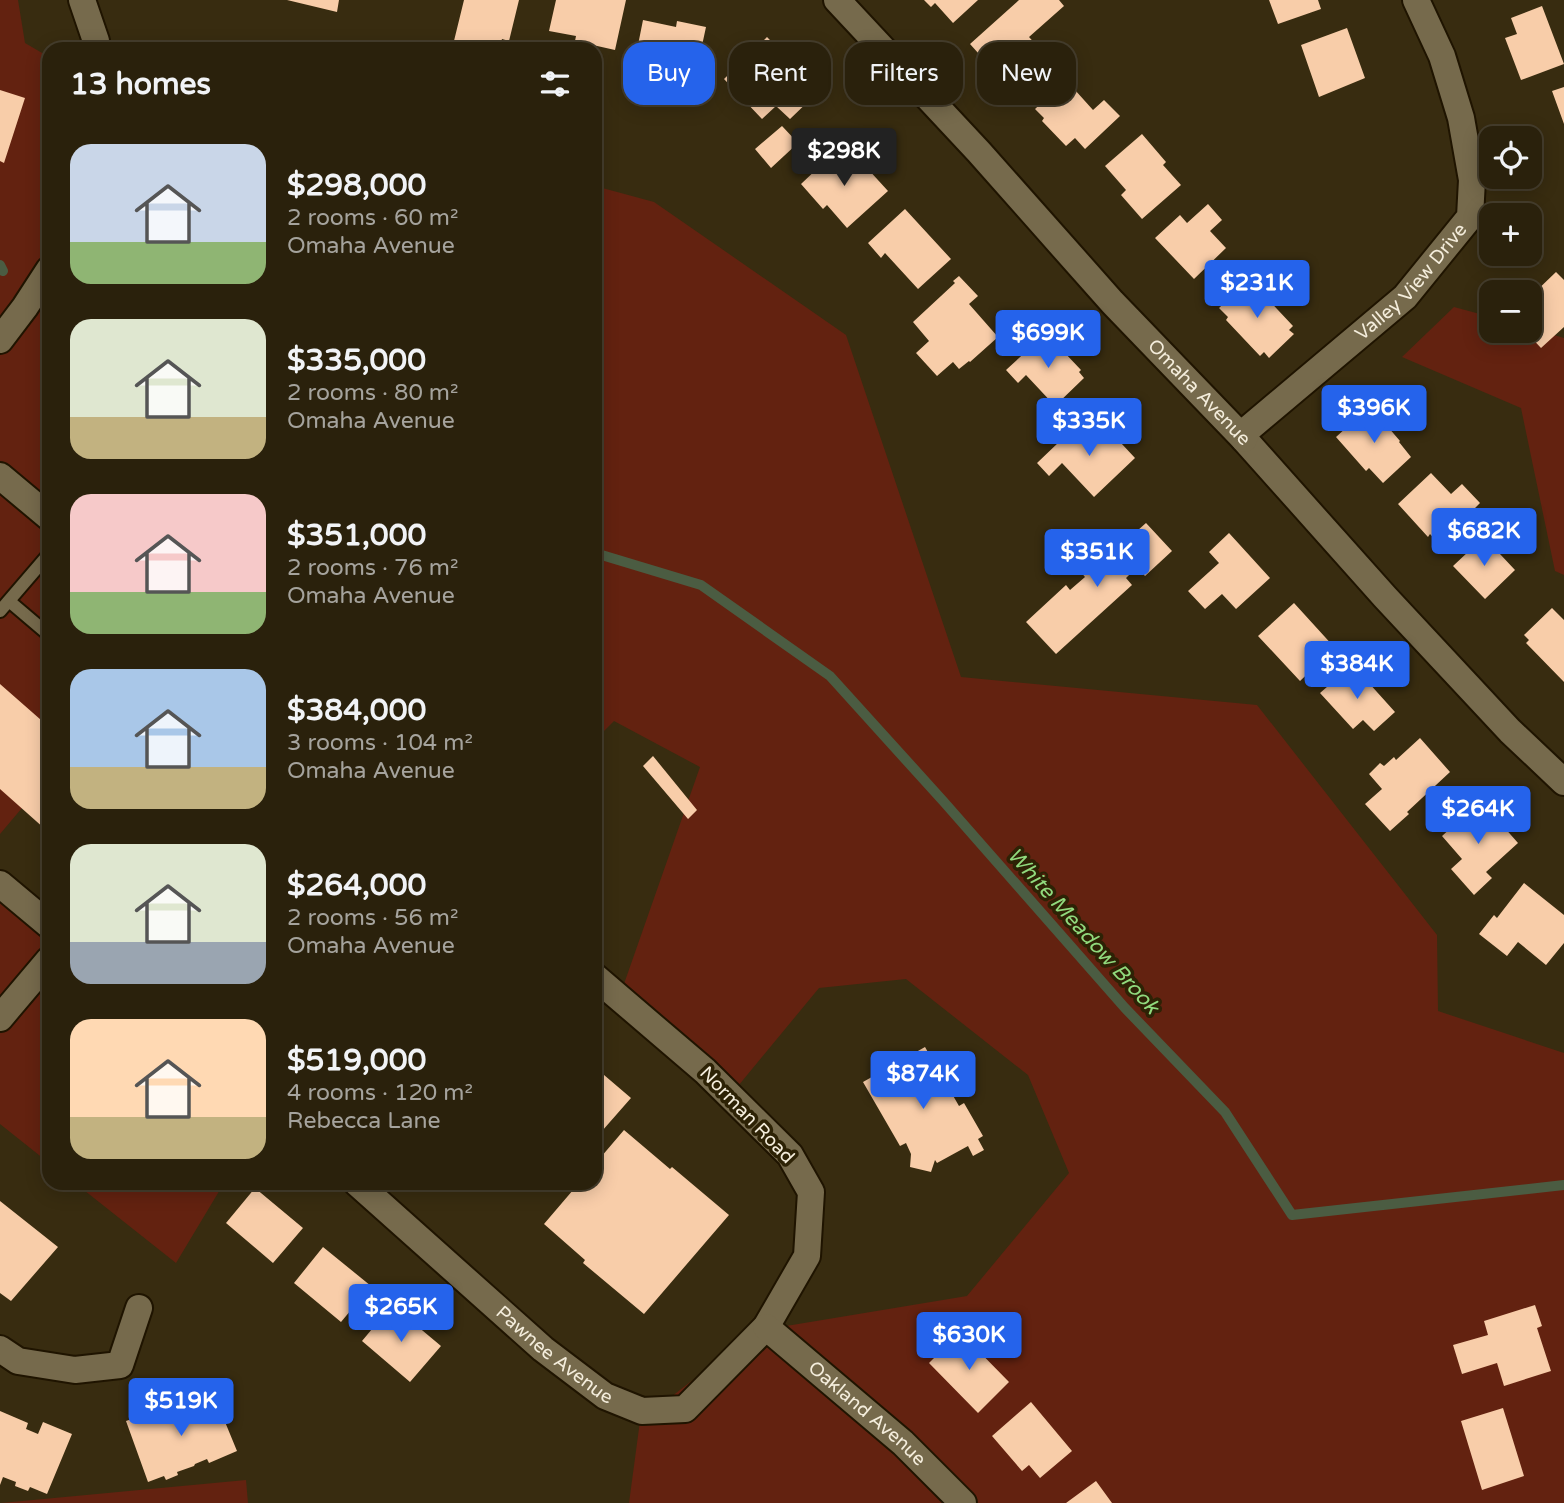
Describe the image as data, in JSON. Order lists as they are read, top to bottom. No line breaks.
{"streets":{"street":["Valley View Drive","Omaha Avenue","Norman Road","Pawnee Avenue","Oakland Avenue"]},"crossings":[["Valley View Drive","Omaha Avenue"],["Norman Road","Pawnee Avenue"],["Norman Road","Oakland Avenue"],["Pawnee Avenue","Oakland Avenue"]],"water":["White Meadow Brook"],"page":{"chip":["Buy","Rent","Filters","New"],"heading":"13 homes","map_buttons":["+","−"],"list":[{"name":"$298,000","note":"2 rooms · 60 m² · Omaha Avenue"},{"name":"$335,000","note":"2 rooms · 80 m² · Omaha Avenue"},{"name":"$351,000","note":"2 rooms · 76 m² · Omaha Avenue"},{"name":"$384,000","note":"3 rooms · 104 m² · Omaha Avenue"},{"name":"$264,000","note":"2 rooms · 56 m² · Omaha Avenue"},{"name":"$519,000","note":"4 rooms · 120 m² · Rebecca Lane"}],"price":["$298K","$231K","$699K","$396K","$335K","$682K","$351K","$384K","$264K","$874K","$265K","$630K","$519K"]}}
